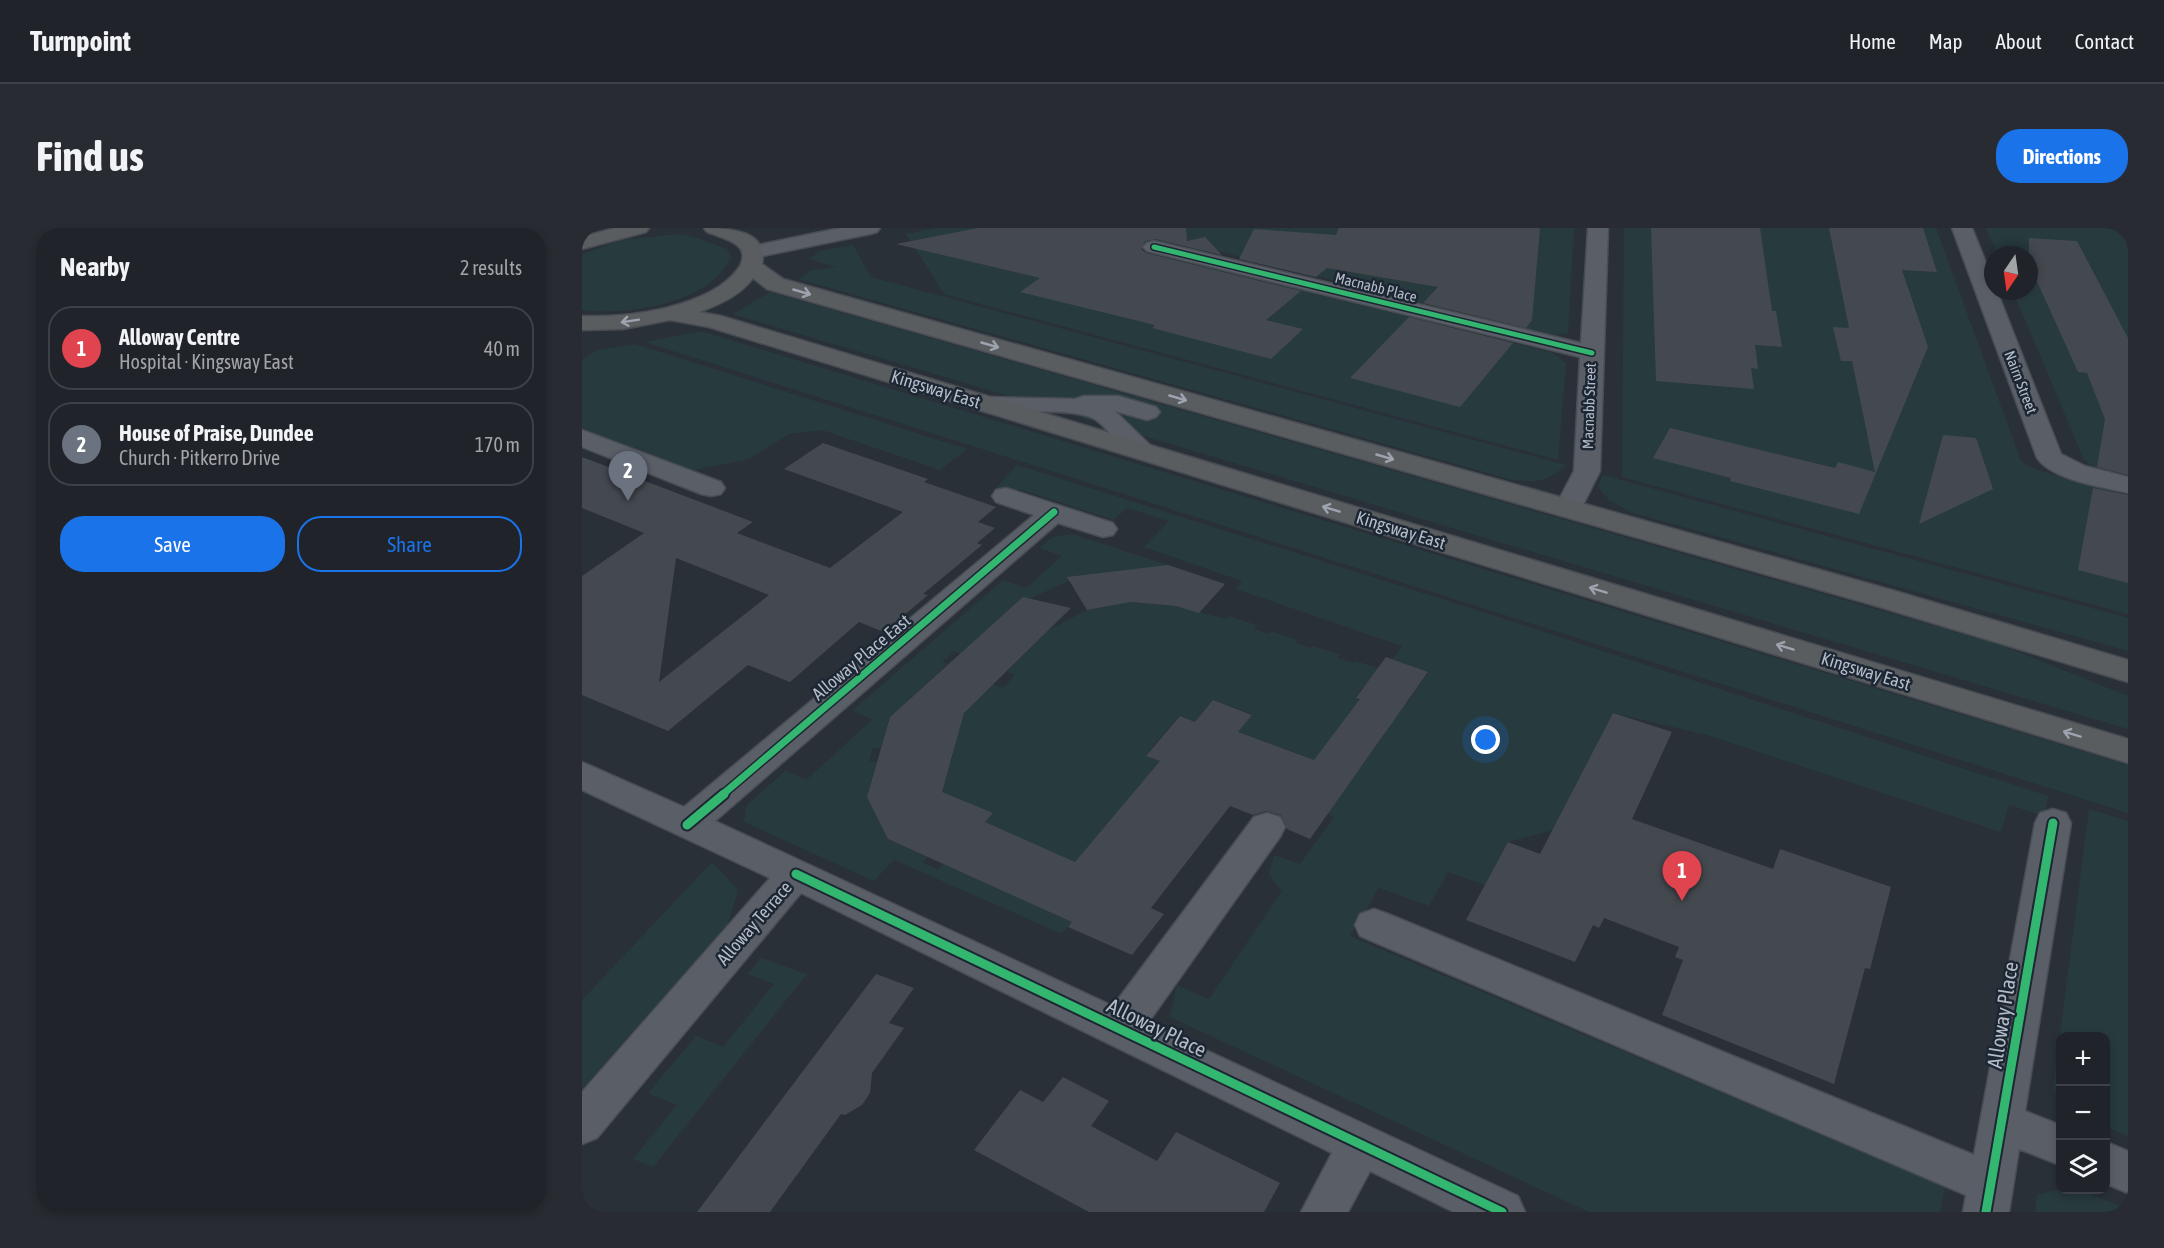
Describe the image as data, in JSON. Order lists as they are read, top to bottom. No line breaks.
{"streets":{"highway":["Kingsway East"],"street":["Macnabb Place","Nairn Street","Macnabb Street","Alloway Place East","Alloway Terrace","Alloway Place"]},"crossings":[["Macnabb Place","Macnabb Street"],["Alloway Place East","Alloway Terrace"],["Alloway Terrace","Alloway Place"]],"north":"bottom","page":{"header":"Turnpoint","nav":["Home","Map","About","Contact"],"buttons":["Directions",["Save","Share"]],"title":"Find us","heading":["Nearby","2 results"],"list":[{"mark":"1","name":"Alloway Centre","note":"Hospital · Kingsway East","value":"40 m"},{"mark":"2","name":"House of Praise, Dundee","note":"Church · Pitkerro Drive","value":"170 m"}],"pins":["2","1"],"map_buttons":["+","−"]}}
